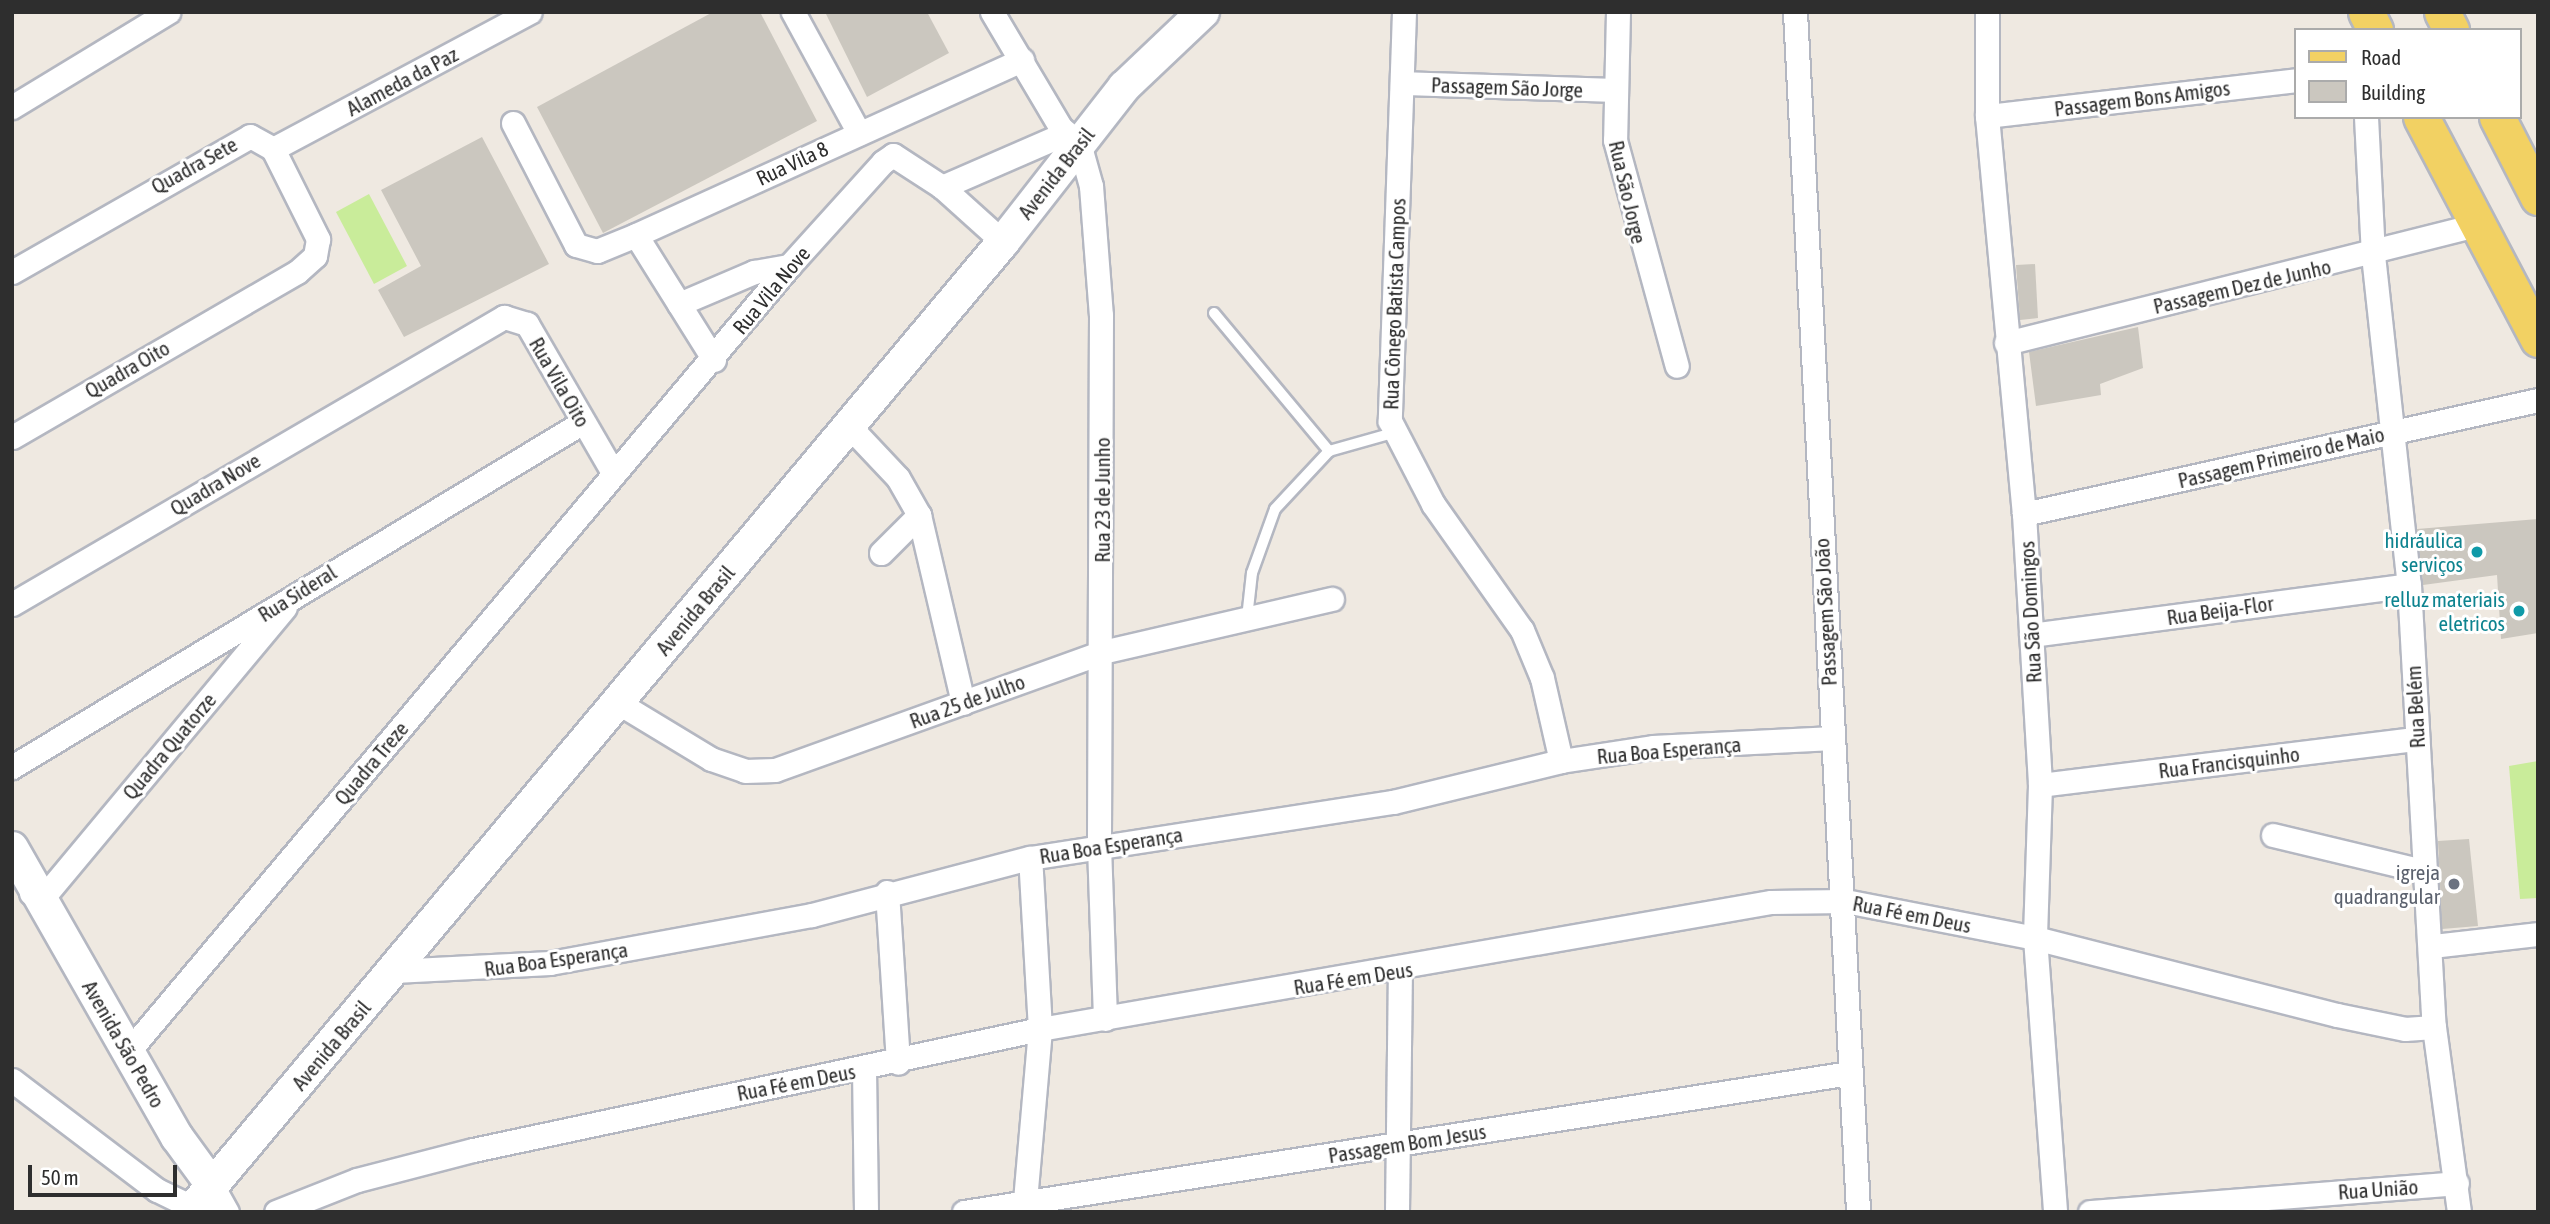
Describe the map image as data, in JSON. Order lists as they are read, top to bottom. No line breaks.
{"streets":{"main road":["Avenida Brasil","Avenida São Pedro"],"street":["Alameda da Paz","Passagem São Jorge","Passagem Bons Amigos","Rua Vila 8","Quadra Sete","Rua São Jorge","Passagem Dez de Junho","Rua Vila Nove","Rua Cônego Batista Campos","Quadra Oito","Rua Vila Oito","Passagem Primeiro de Maio","Quadra Nove","Rua 23 de Junho","Rua Sideral","Rua Beija-Flor","Passagem São João","Rua São Domingos","Rua 25 de Julho","Rua Belém","Quadra Quatorze","Rua Boa Esperança","Rua Francisquinho","Quadra Treze","Rua Fé em Deus","Passagem Bom Jesus","Rua União"]},"crossings":[["Alameda da Paz","Quadra Sete"],["Alameda da Paz","Quadra Oito"],["Passagem São Jorge","Rua São Jorge"],["Passagem São Jorge","Rua Cônego Batista Campos"],["Passagem Bons Amigos","Rua São Domingos"],["Rua Vila 8","Rua 23 de Junho"],["Quadra Sete","Quadra Oito"],["Avenida Brasil","Rua 23 de Junho"],["Avenida Brasil","Rua 25 de Julho"],["Avenida Brasil","Rua Boa Esperança"],["Avenida Brasil","Avenida São Pedro"],["Passagem Dez de Junho","Rua São Domingos"],["Passagem Dez de Junho","Rua Belém"],["Rua Vila Nove","Rua Vila Oito"],["Rua Vila Nove","Quadra Treze"],["Rua Cônego Batista Campos","Rua Boa Esperança"],["Rua Vila Oito","Quadra Nove"],["Rua Vila Oito","Rua Sideral"],["Rua Vila Oito","Quadra Treze"],["Passagem Primeiro de Maio","Rua São Domingos"],["Passagem Primeiro de Maio","Rua Belém"],["Rua 23 de Junho","Rua 25 de Julho"],["Rua 23 de Junho","Rua Boa Esperança"],["Rua 23 de Junho","Rua Fé em Deus"],["Rua Sideral","Quadra Quatorze"],["Rua Beija-Flor","Rua São Domingos"],["Rua Beija-Flor","Rua Belém"],["Passagem São João","Rua Boa Esperança"],["Passagem São João","Rua Fé em Deus"],["Passagem São João","Passagem Bom Jesus"],["Rua São Domingos","Rua Francisquinho"],["Rua São Domingos","Rua Fé em Deus"],["Rua Belém","Rua Francisquinho"],["Rua Belém","Rua Fé em Deus"],["Rua Belém","Rua União"],["Quadra Quatorze","Avenida São Pedro"],["Quadra Treze","Avenida São Pedro"]],"places":["hidráulica serviços","relluz materiais eletricos","igreja quadrangular"],"legend":["Road","Building"],"scale_bar":"50 m"}
